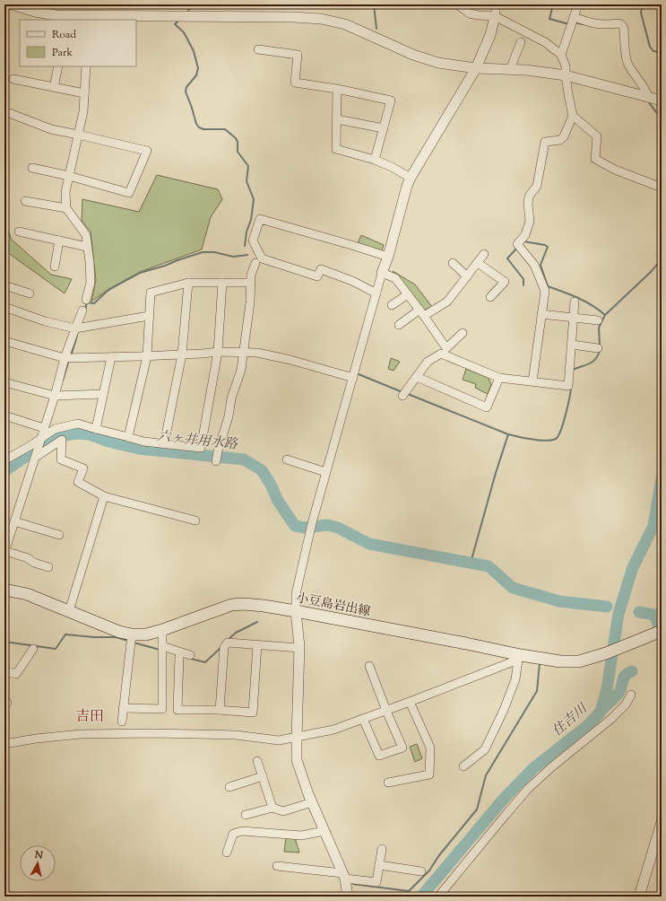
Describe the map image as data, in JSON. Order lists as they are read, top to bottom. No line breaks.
{"streets":{"main road":["小豆島岩出線"]},"districts":["吉田"],"water":["六ヶ井用水路","住吉川"],"legend":["Road","Park"],"north":"top"}
